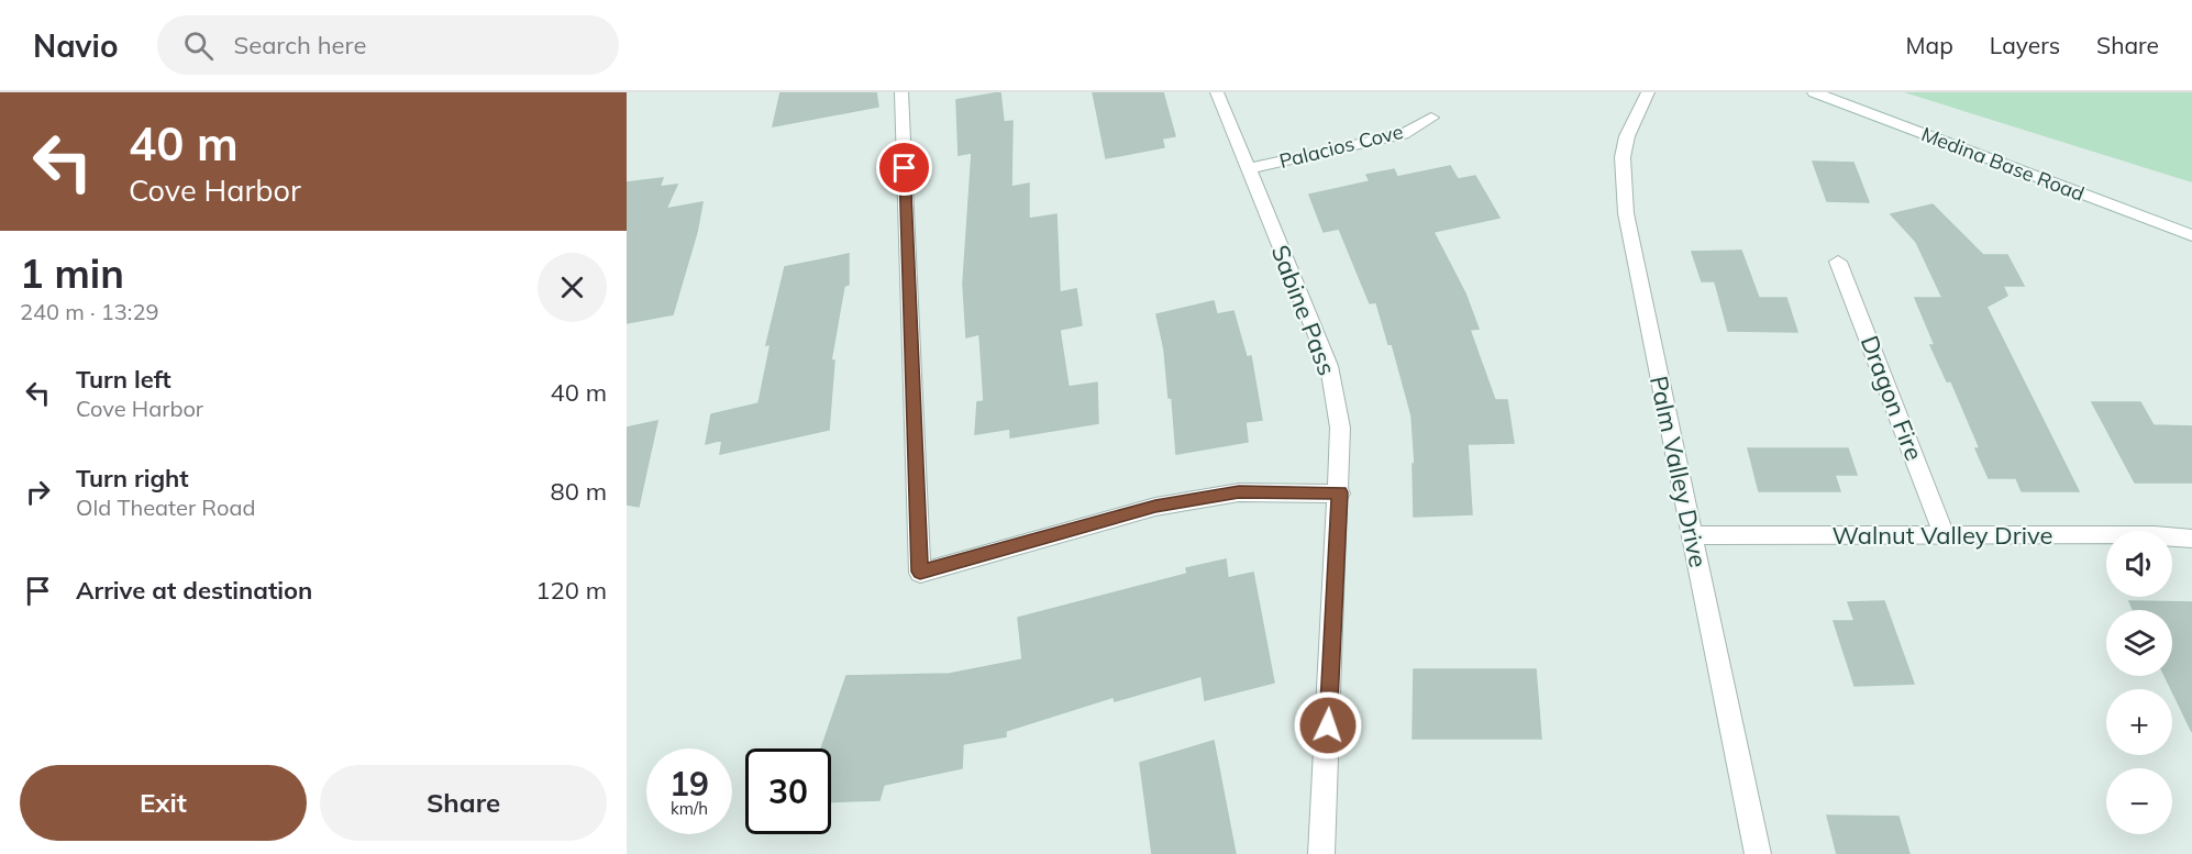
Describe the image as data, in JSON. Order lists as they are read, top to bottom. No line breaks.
{"streets":{"street":["Palacios Cove","Medina Base Road","Sabine Pass","Dragon Fire","Palm Valley Drive","Walnut Valley Drive"]},"crossings":[["Palacios Cove","Sabine Pass"],["Dragon Fire","Walnut Valley Drive"],["Palm Valley Drive","Walnut Valley Drive"]],"page":{"header":"Navio","search":"Search here","nav":["Map","Layers","Share"],"turn":["40 m","Cove Harbor"],"heading":["1 min","240 m · 13:29"],"list":[{"name":"Turn left","note":"Cove Harbor","value":"40 m"},{"name":"Turn right","note":"Old Theater Road","value":"80 m"},{"name":"Arrive at destination","value":"120 m"}],"map_buttons":["+","−"],"speed":"19 km/h","limit":"30","buttons":["Exit","Share"]}}
